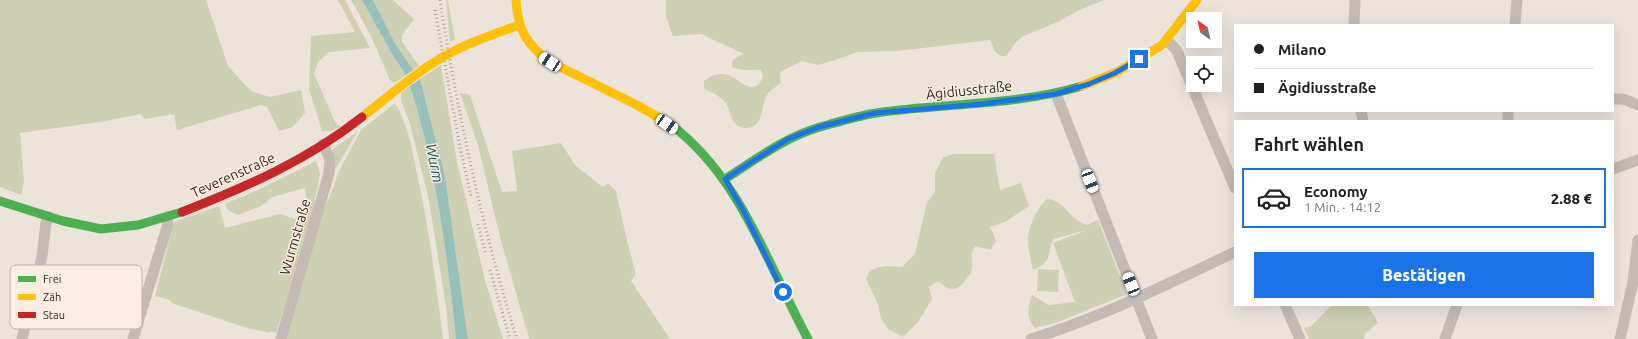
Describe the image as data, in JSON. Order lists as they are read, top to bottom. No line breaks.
{"streets":{"street":["Ägidiusstraße","Teverenstraße","Wurmstraße"]},"crossings":[["Teverenstraße","Wurmstraße"]],"water":["Wurm"],"legend":["Frei","Zäh","Stau"],"north":"top left","page":{"banner":["Milano","Ägidiusstraße"],"heading":"Fahrt wählen","list":[{"name":"Economy","note":"1 Min. · 14:12","value":"2.88 €"}],"buttons":"Bestätigen"}}
